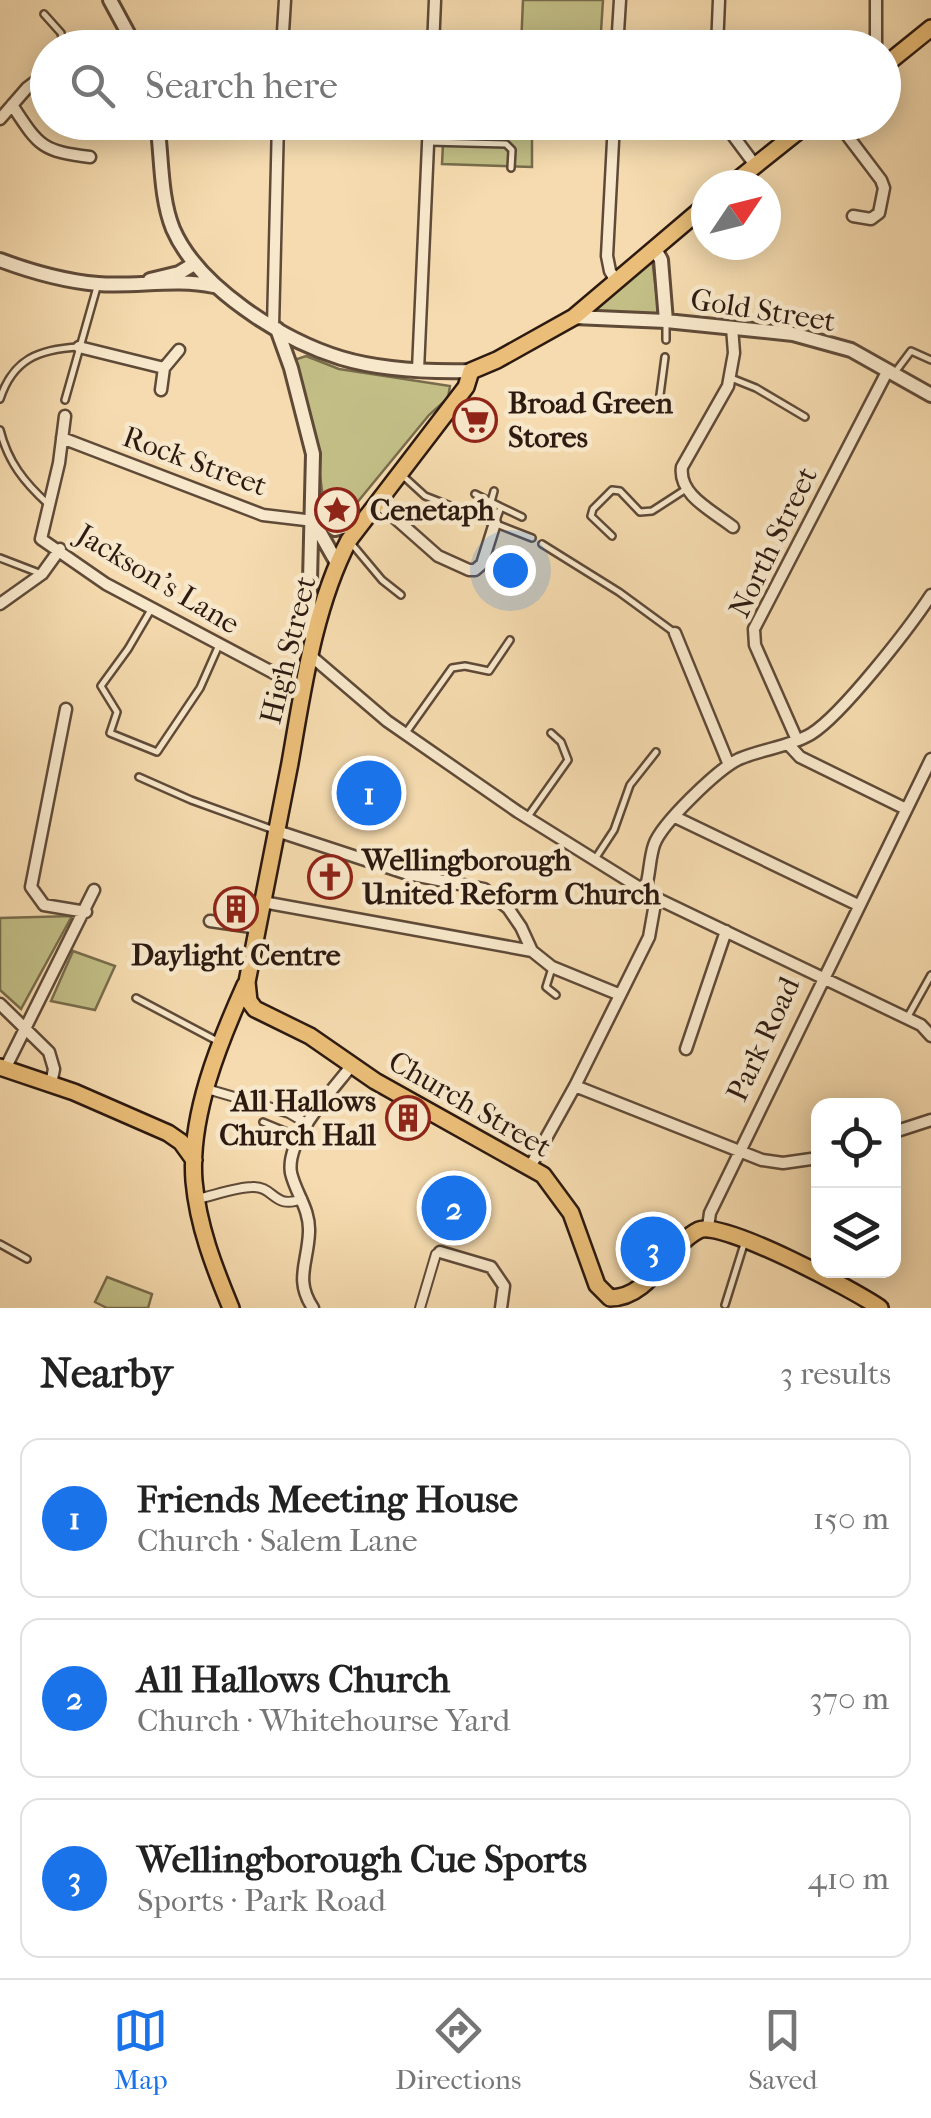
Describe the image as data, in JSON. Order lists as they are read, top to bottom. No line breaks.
{"streets":{"main road":["High Street","Church Street"],"street":["Gold Street","Rock Street","North Street","Jackson's Lane","Park Road"]},"crossings":[["Gold Street","North Street"],["Jackson's Lane","High Street"],["High Street","Church Street"]],"places":{"supermarket":["Broad Green Stores"],"place":["Cenetaph"],"church":["Wellingborough United Reform Church"],"building":["Daylight Centre","All Hallows Church Hall"]},"north":"top right","page":{"search":"Search here","pins":["1","2","3"],"heading":["Nearby","3 results"],"list":[{"mark":"1","name":"Friends Meeting House","note":"Church · Salem Lane","value":"150 m"},{"mark":"2","name":"All Hallows Church","note":"Church · Whitehourse Yard","value":"370 m"},{"mark":"3","name":"Wellingborough Cue Sports","note":"Sports · Park Road","value":"410 m"}],"nav":["Map","Directions","Saved"]}}
